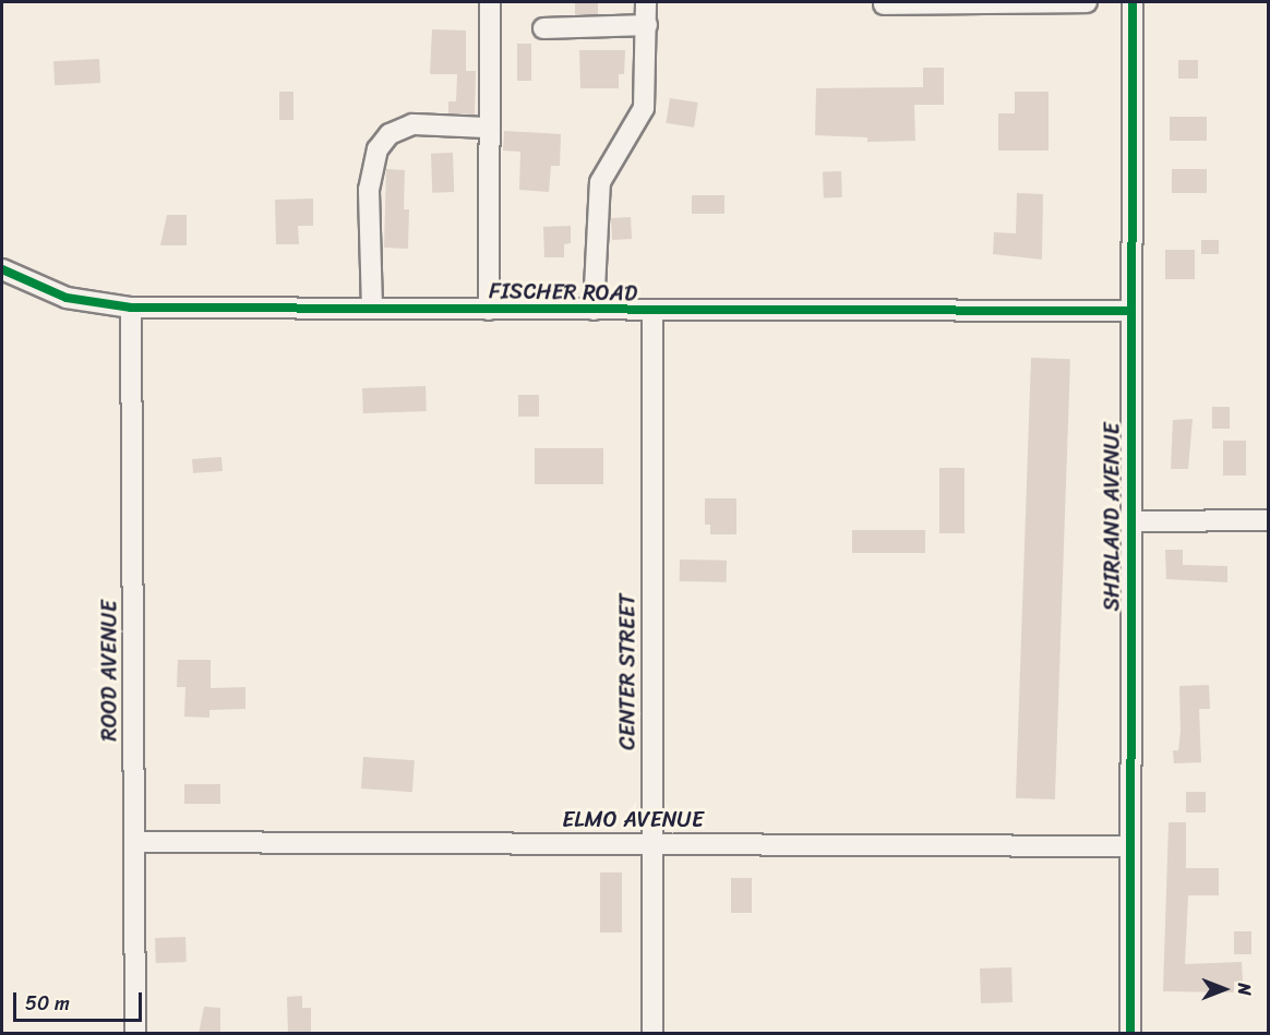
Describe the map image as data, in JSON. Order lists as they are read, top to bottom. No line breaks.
{"streets":{"street":["FISCHER ROAD","SHIRLAND AVENUE","ROOD AVENUE","CENTER STREET","ELMO AVENUE"]},"crossings":[["FISCHER ROAD","SHIRLAND AVENUE"],["FISCHER ROAD","ROOD AVENUE"],["FISCHER ROAD","CENTER STREET"],["SHIRLAND AVENUE","ELMO AVENUE"],["ROOD AVENUE","ELMO AVENUE"],["CENTER STREET","ELMO AVENUE"]],"scale_bar":"50 m","north":"right"}
